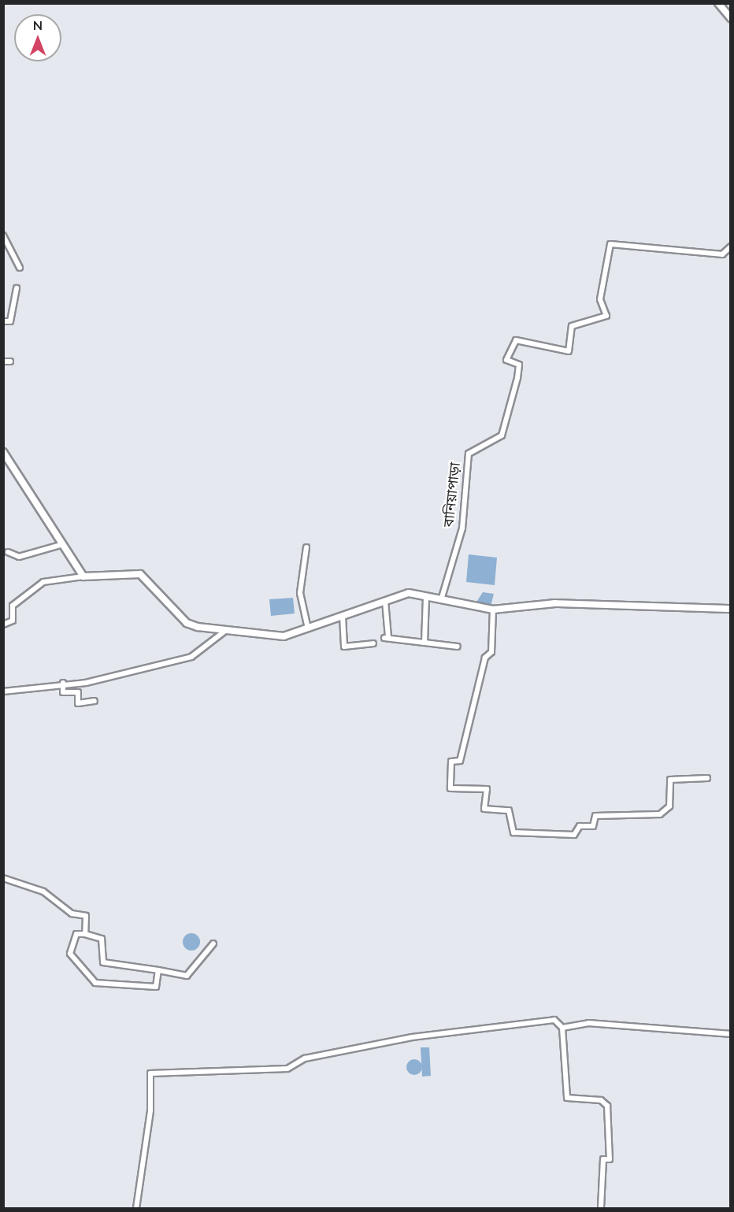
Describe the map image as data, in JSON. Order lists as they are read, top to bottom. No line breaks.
{"streets":{"street":["বানিয়াপাড়া"]},"north":"top"}
